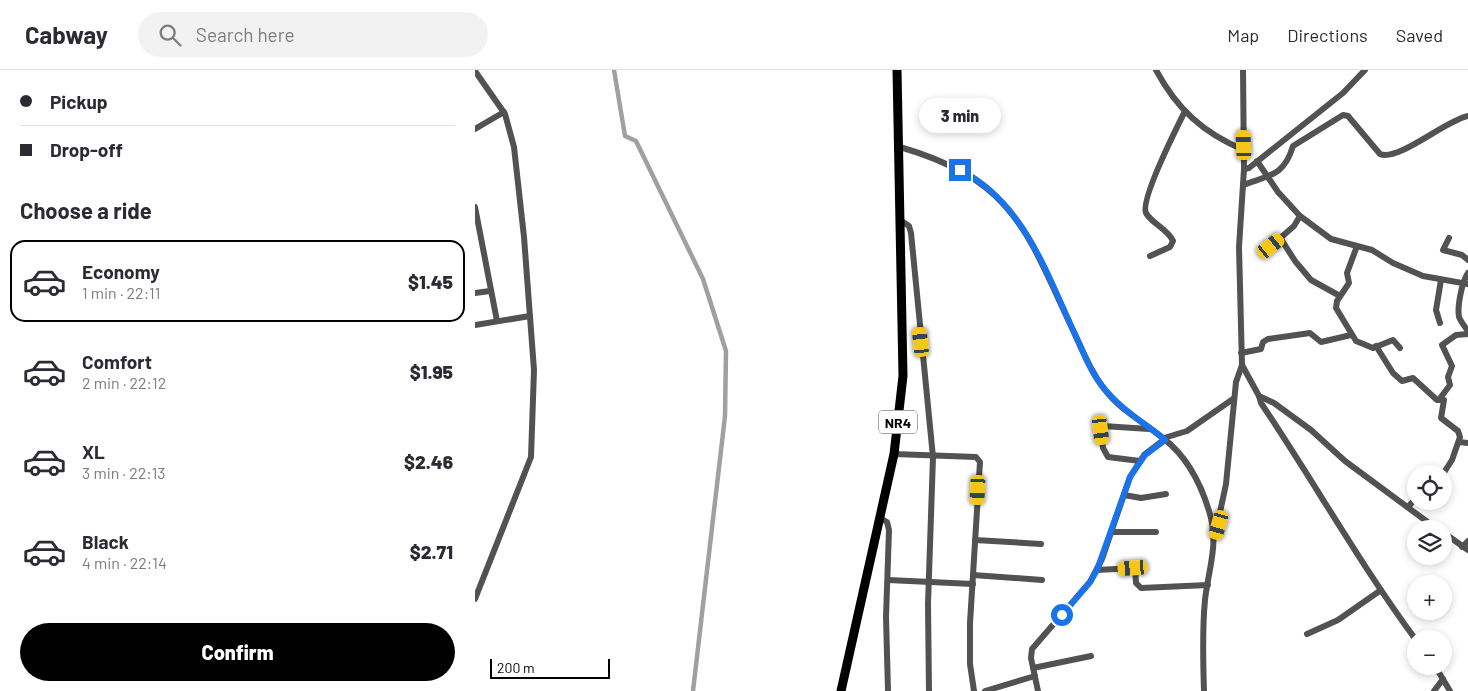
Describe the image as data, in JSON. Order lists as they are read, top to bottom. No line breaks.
{"streets":{"highway":["NR4"]},"scale_bar":"200 m","page":{"header":"Cabway","search":"Search here","nav":["Map","Directions","Saved"],"banner":["Pickup","Drop-off"],"bubble":"3 min","heading":"Choose a ride","list":[{"name":"Economy","note":"1 min · 22:11","value":"$1.45"},{"name":"Comfort","note":"2 min · 22:12","value":"$1.95"},{"name":"XL","note":"3 min · 22:13","value":"$2.46"},{"name":"Black","note":"4 min · 22:14","value":"$2.71"}],"map_buttons":["+","−"],"buttons":"Confirm","scale":"200 m"}}
